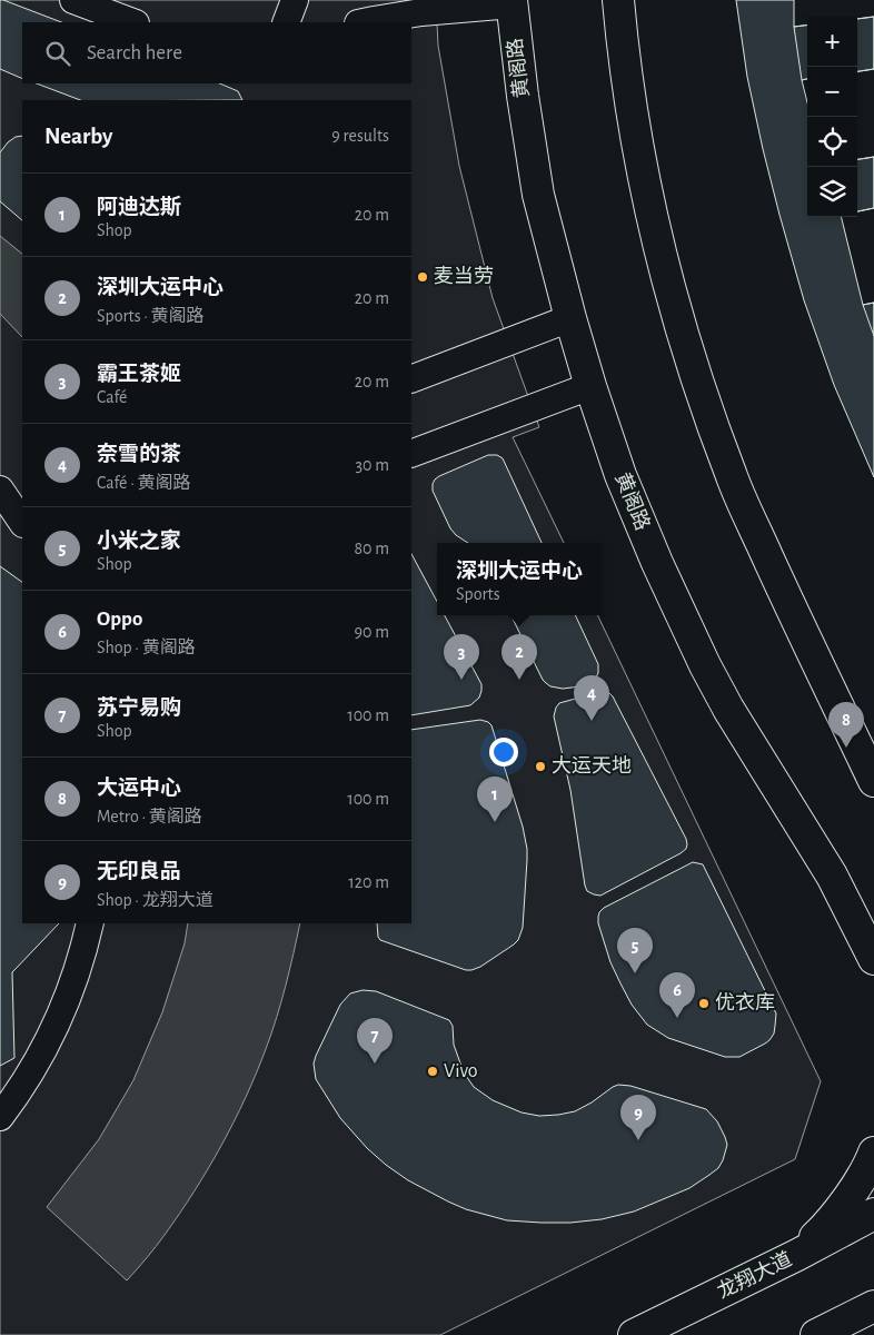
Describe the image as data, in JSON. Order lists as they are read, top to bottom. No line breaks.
{"streets":{"main road":["黄阁路","龙翔大道"]},"places":["麦当劳","大运天地","优衣库","Vivo"],"page":{"map_buttons":["+","−"],"search":"Search here","heading":["Nearby","9 results"],"list":[{"mark":"1","name":"阿迪达斯","note":"Shop","value":"20 m"},{"mark":"2","name":"深圳大运中心","note":"Sports · 黄阁路","value":"20 m"},{"mark":"3","name":"霸王茶姬","note":"Café","value":"20 m"},{"mark":"4","name":"奈雪的茶","note":"Café · 黄阁路","value":"30 m"},{"mark":"5","name":"小米之家","note":"Shop","value":"80 m"},{"mark":"6","name":"Oppo","note":"Shop · 黄阁路","value":"90 m"},{"mark":"7","name":"苏宁易购","note":"Shop","value":"100 m"},{"mark":"8","name":"大运中心","note":"Metro · 黄阁路","value":"100 m"},{"mark":"9","name":"无印良品","note":"Shop · 龙翔大道","value":"120 m"}],"popup":["深圳大运中心","Sports"],"pins":["2","3","4","8","1","5","6","7","9"]}}
